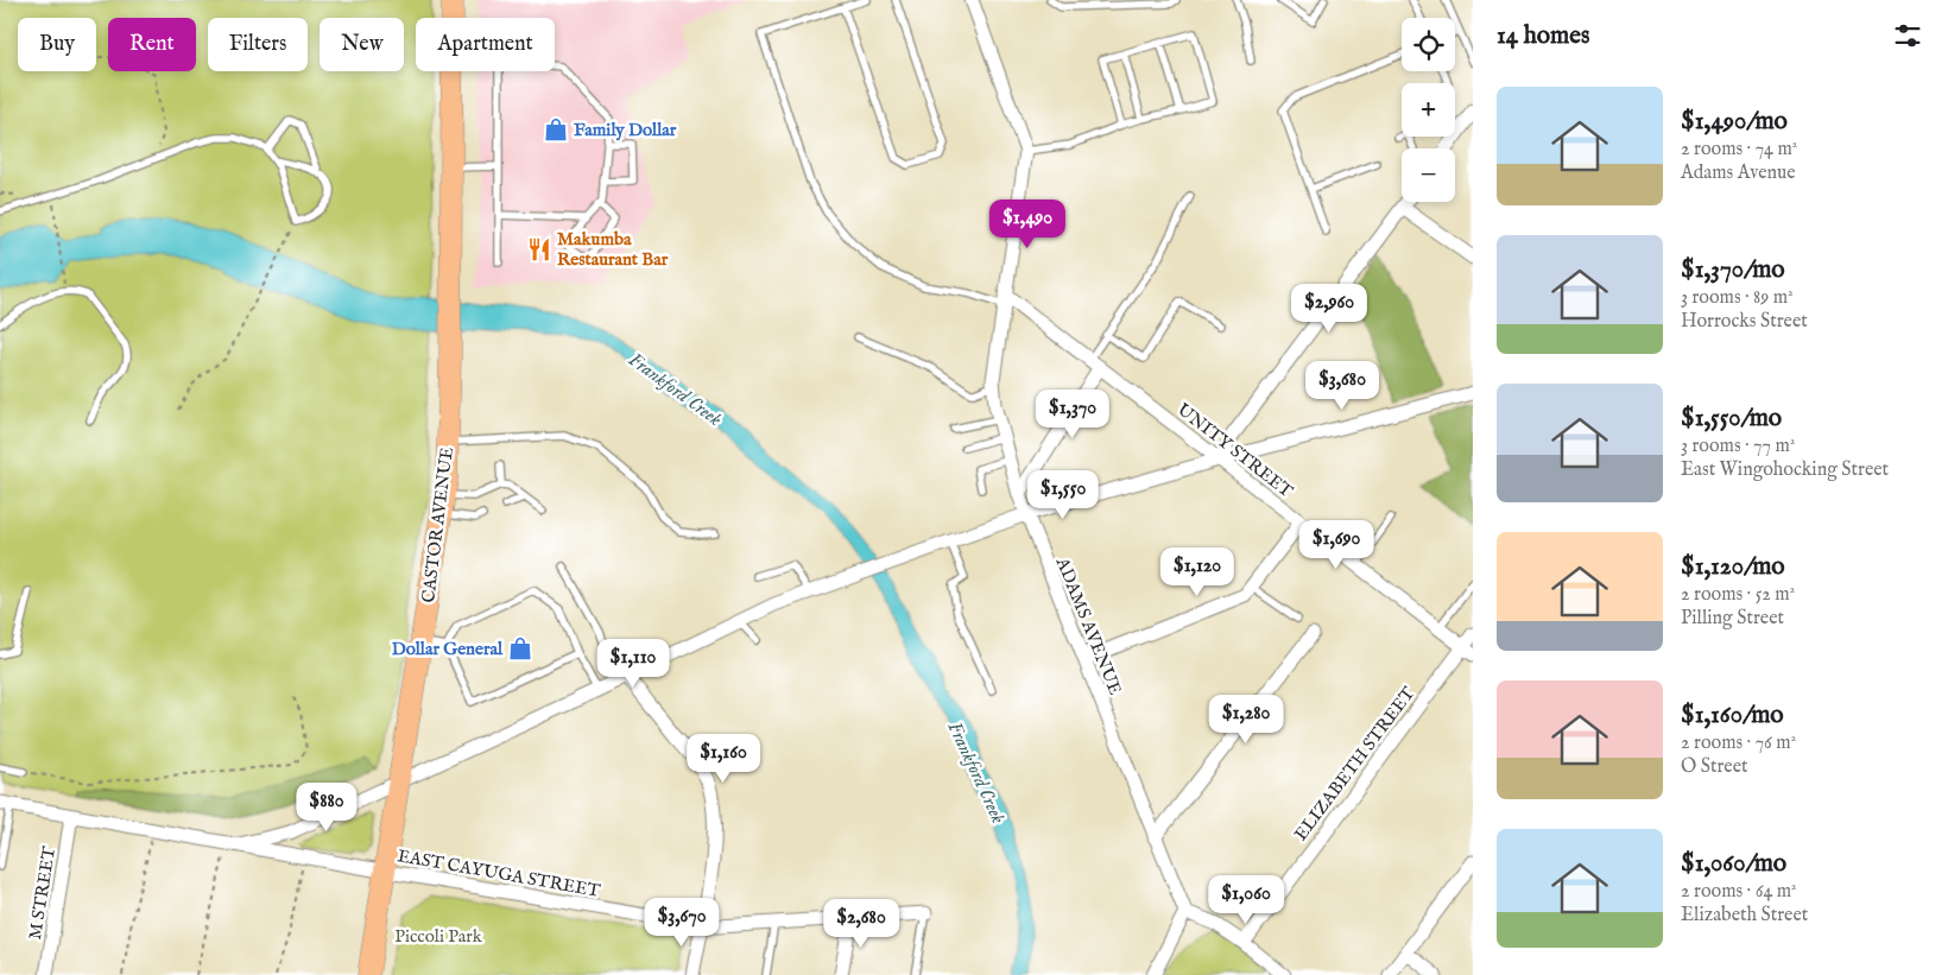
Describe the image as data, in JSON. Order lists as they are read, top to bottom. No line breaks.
{"streets":{"main road":["CASTOR AVENUE"],"street":["UNITY STREET","ADAMS AVENUE","ELIZABETH STREET","EAST CAYUGA STREET","M STREET"]},"crossings":[["UNITY STREET","ADAMS AVENUE"],["UNITY STREET","ELIZABETH STREET"],["CASTOR AVENUE","EAST CAYUGA STREET"],["EAST CAYUGA STREET","M STREET"]],"water":["Frankford Creek"],"parks":["Piccoli Park"],"places":{"shop":["Family Dollar","Dollar General"],"restaurant":["Makumba Restaurant Bar"]},"page":{"heading":"14 homes","map_buttons":["+","−"],"chip":["Buy","Rent","Filters","New","Apartment"],"list":[{"name":"$1,490/mo","note":"2 rooms · 74 m² · Adams Avenue"},{"name":"$1,370/mo","note":"3 rooms · 89 m² · Horrocks Street"},{"name":"$1,550/mo","note":"3 rooms · 77 m² · East Wingohocking Street"},{"name":"$1,120/mo","note":"2 rooms · 52 m² · Pilling Street"},{"name":"$1,160/mo","note":"2 rooms · 76 m² · O Street"},{"name":"$1,060/mo","note":"2 rooms · 64 m² · Elizabeth Street"}],"price":["$1,490","$2,960","$3,680","$1,370","$1,550","$1,690","$1,120","$1,110","$1,280","$1,160","$880","$1,060","$3,670","$2,680"]}}
